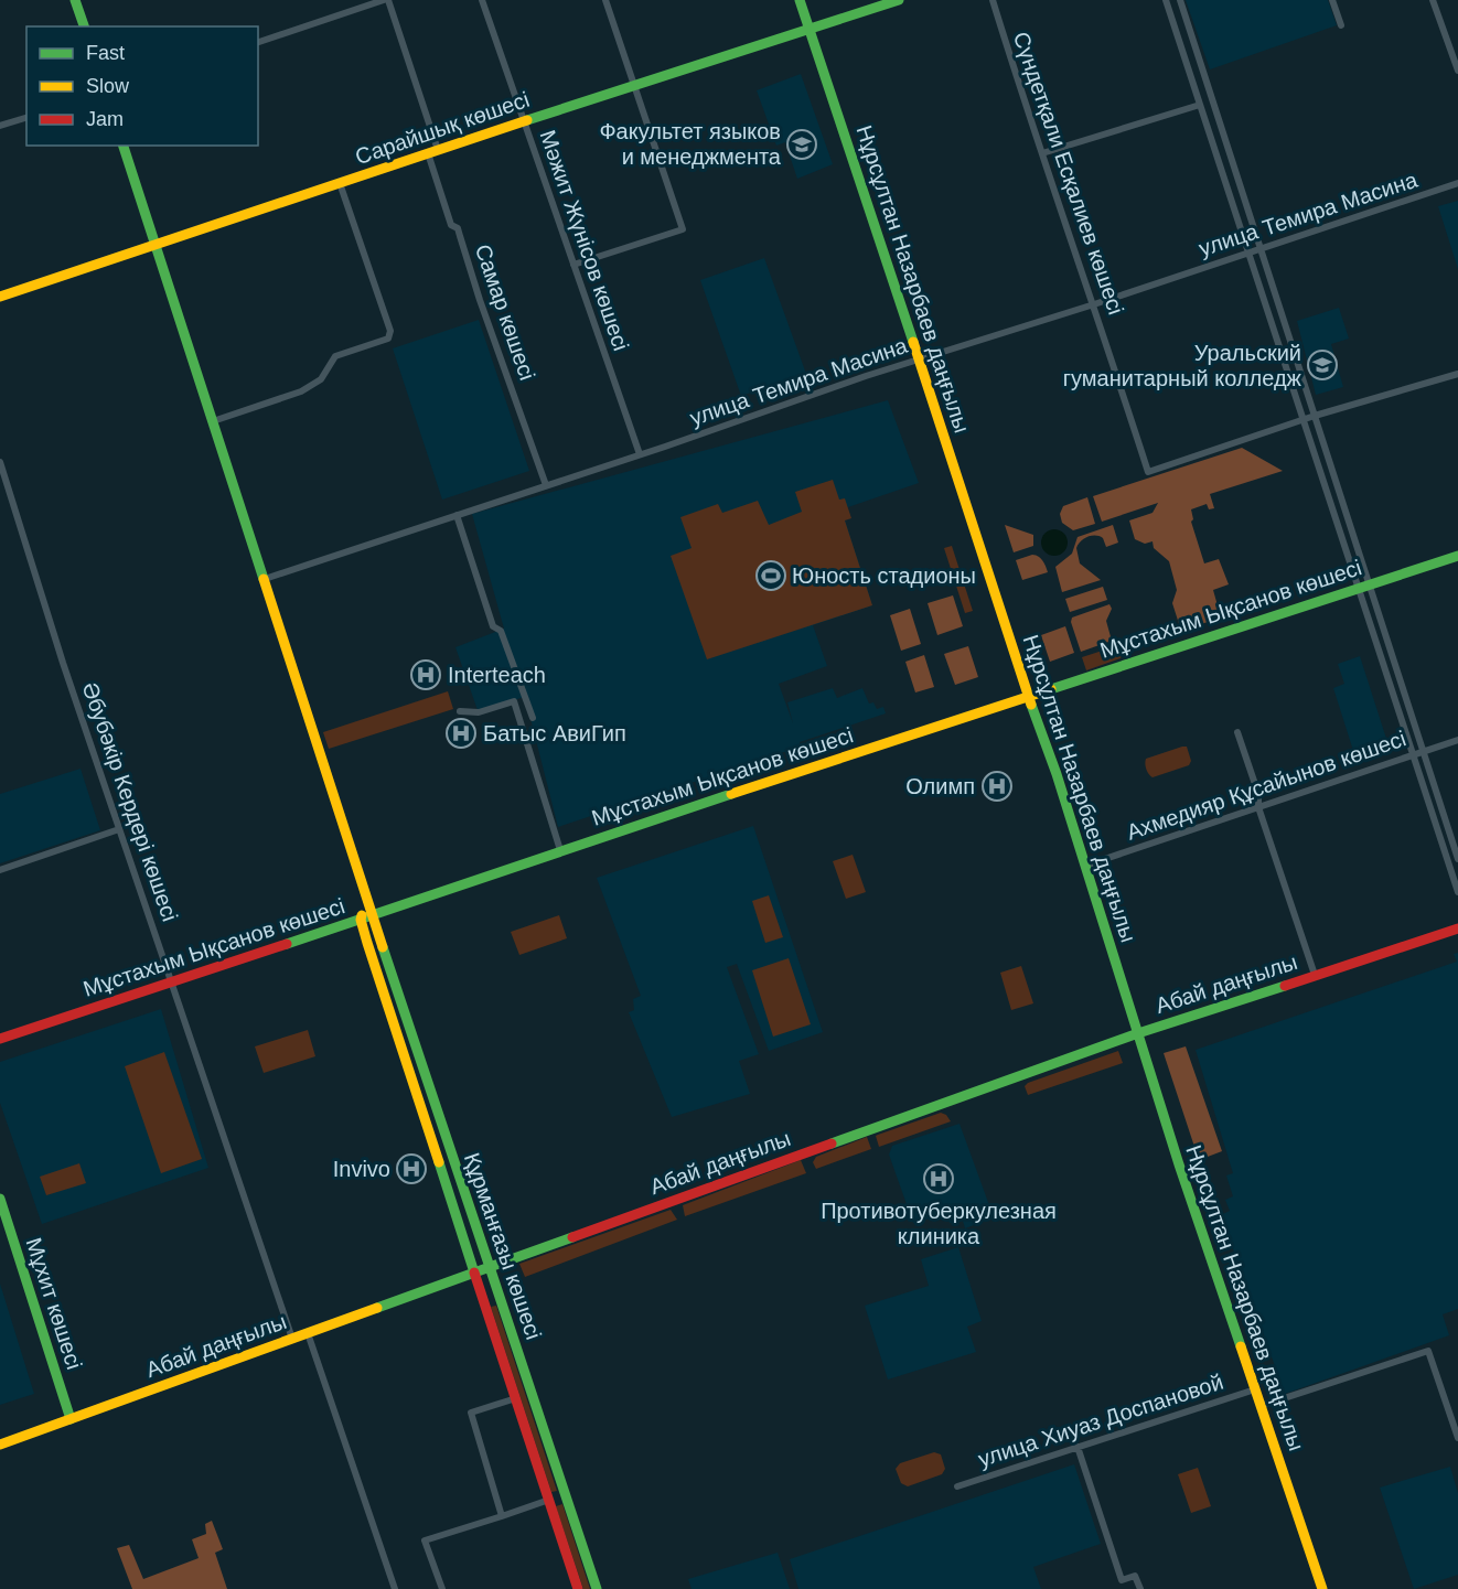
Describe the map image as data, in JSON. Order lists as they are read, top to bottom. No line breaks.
{"streets":{"street":["Сарайшық көшесі","Сүндетқали Есқалиев көшесі","улица Темира Масина","Мәжит Жүнісов көшесі","Нұрсұлтан Назарбаев даңғылы","Самар көшесі","Мұстахым Ықсанов көшесі","Ахмедияр Құсайынов көшесі","Әбубәкір Кердері көшесі","Абай даңғылы","Құрманғазы көшесі","Мұхит көшесі","улица Хиуаз Доспановой"]},"crossings":[["Сарайшық көшесі","Мәжит Жүнісов көшесі"],["Сарайшық көшесі","Нұрсұлтан Назарбаев даңғылы"],["Сарайшық көшесі","Самар көшесі"],["Сарайшық көшесі","Құрманғазы көшесі"],["Сүндетқали Есқалиев көшесі","улица Темира Масина"],["улица Темира Масина","Мәжит Жүнісов көшесі"],["улица Темира Масина","Нұрсұлтан Назарбаев даңғылы"],["улица Темира Масина","Самар көшесі"],["улица Темира Масина","Құрманғазы көшесі"],["Нұрсұлтан Назарбаев даңғылы","Мұстахым Ықсанов көшесі"],["Нұрсұлтан Назарбаев даңғылы","Ахмедияр Құсайынов көшесі"],["Нұрсұлтан Назарбаев даңғылы","Абай даңғылы"],["Нұрсұлтан Назарбаев даңғылы","улица Хиуаз Доспановой"],["Мұстахым Ықсанов көшесі","Әбубәкір Кердері көшесі"],["Мұстахым Ықсанов көшесі","Құрманғазы көшесі"],["Әбубәкір Кердері көшесі","Абай даңғылы"],["Абай даңғылы","Құрманғазы көшесі"],["Абай даңғылы","Мұхит көшесі"]],"places":{"school or university":["Факультет языков и менеджмента","Уральский гуманитарный колледж"],"sports":["Юность стадионы"],"hospital":["Interteach","Батыс АвиГип","Олимп","Invivo","Противотуберкулезная клиника"]},"legend":["Fast","Slow","Jam"]}
